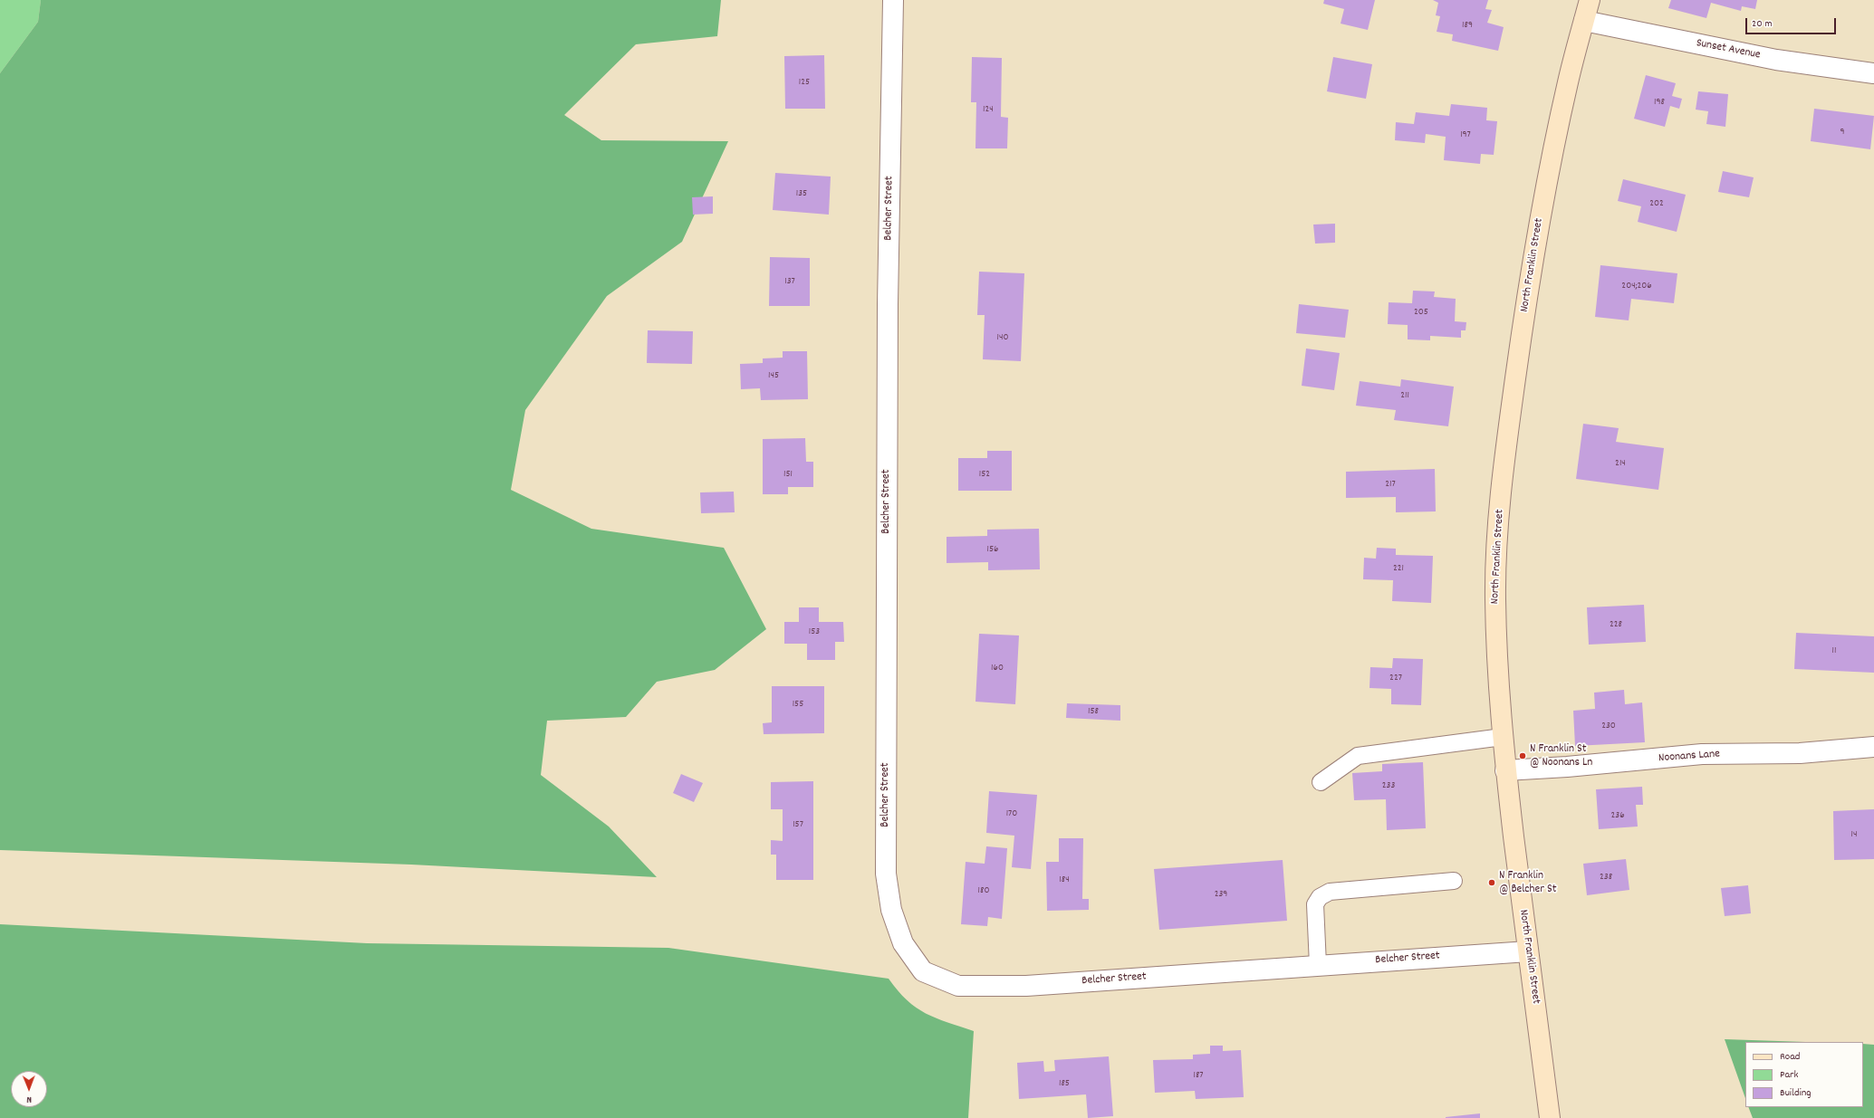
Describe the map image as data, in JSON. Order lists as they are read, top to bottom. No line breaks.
{"streets":{"main road":["North Franklin Street"],"street":["Sunset Avenue","Belcher Street","Noonans Lane"]},"crossings":[["Sunset Avenue","North Franklin Street"],["Belcher Street","North Franklin Street"],["North Franklin Street","Noonans Lane"]],"places":["N Franklin St @ Noonans Ln","N Franklin @ Belcher St"],"house_numbers":["189","125","198","124","9","197","135","202","137","204;206","205","140","145","211","214","151","152","217","156","221","228","153","11","160","227","155","158","230","233","170","236","157","14","238","184","180","239","187","185"],"legend":["Road","Park","Building"],"scale_bar":"20 m","north":"bottom"}
